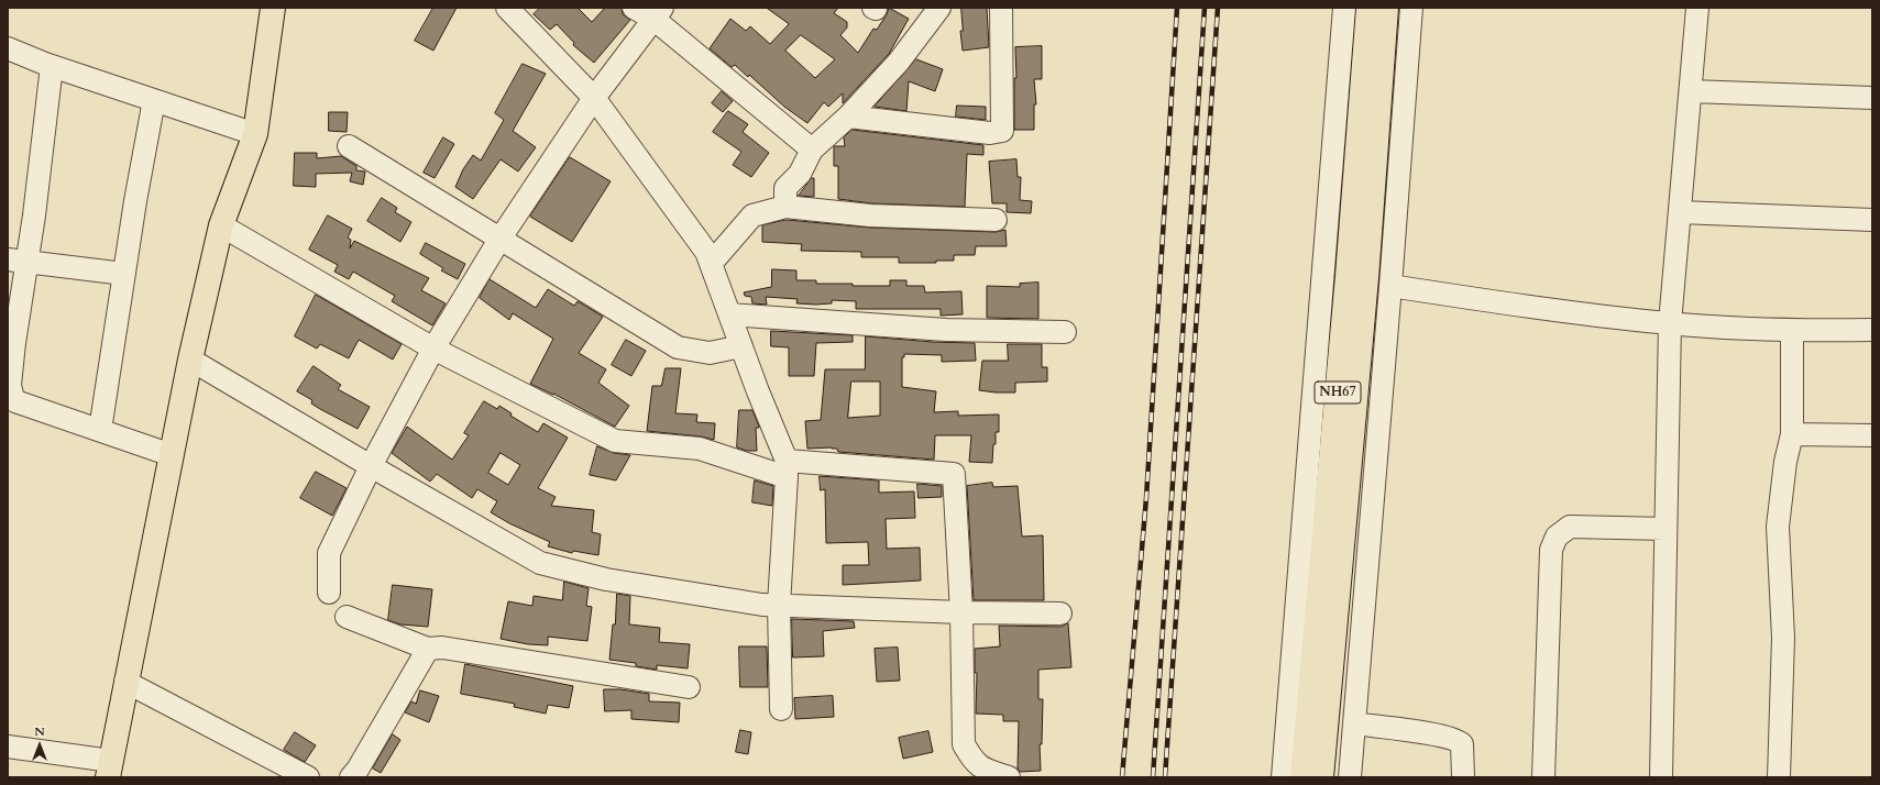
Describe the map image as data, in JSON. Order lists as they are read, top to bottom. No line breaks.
{"streets":{"main road":["NH67"]},"north":"top"}
